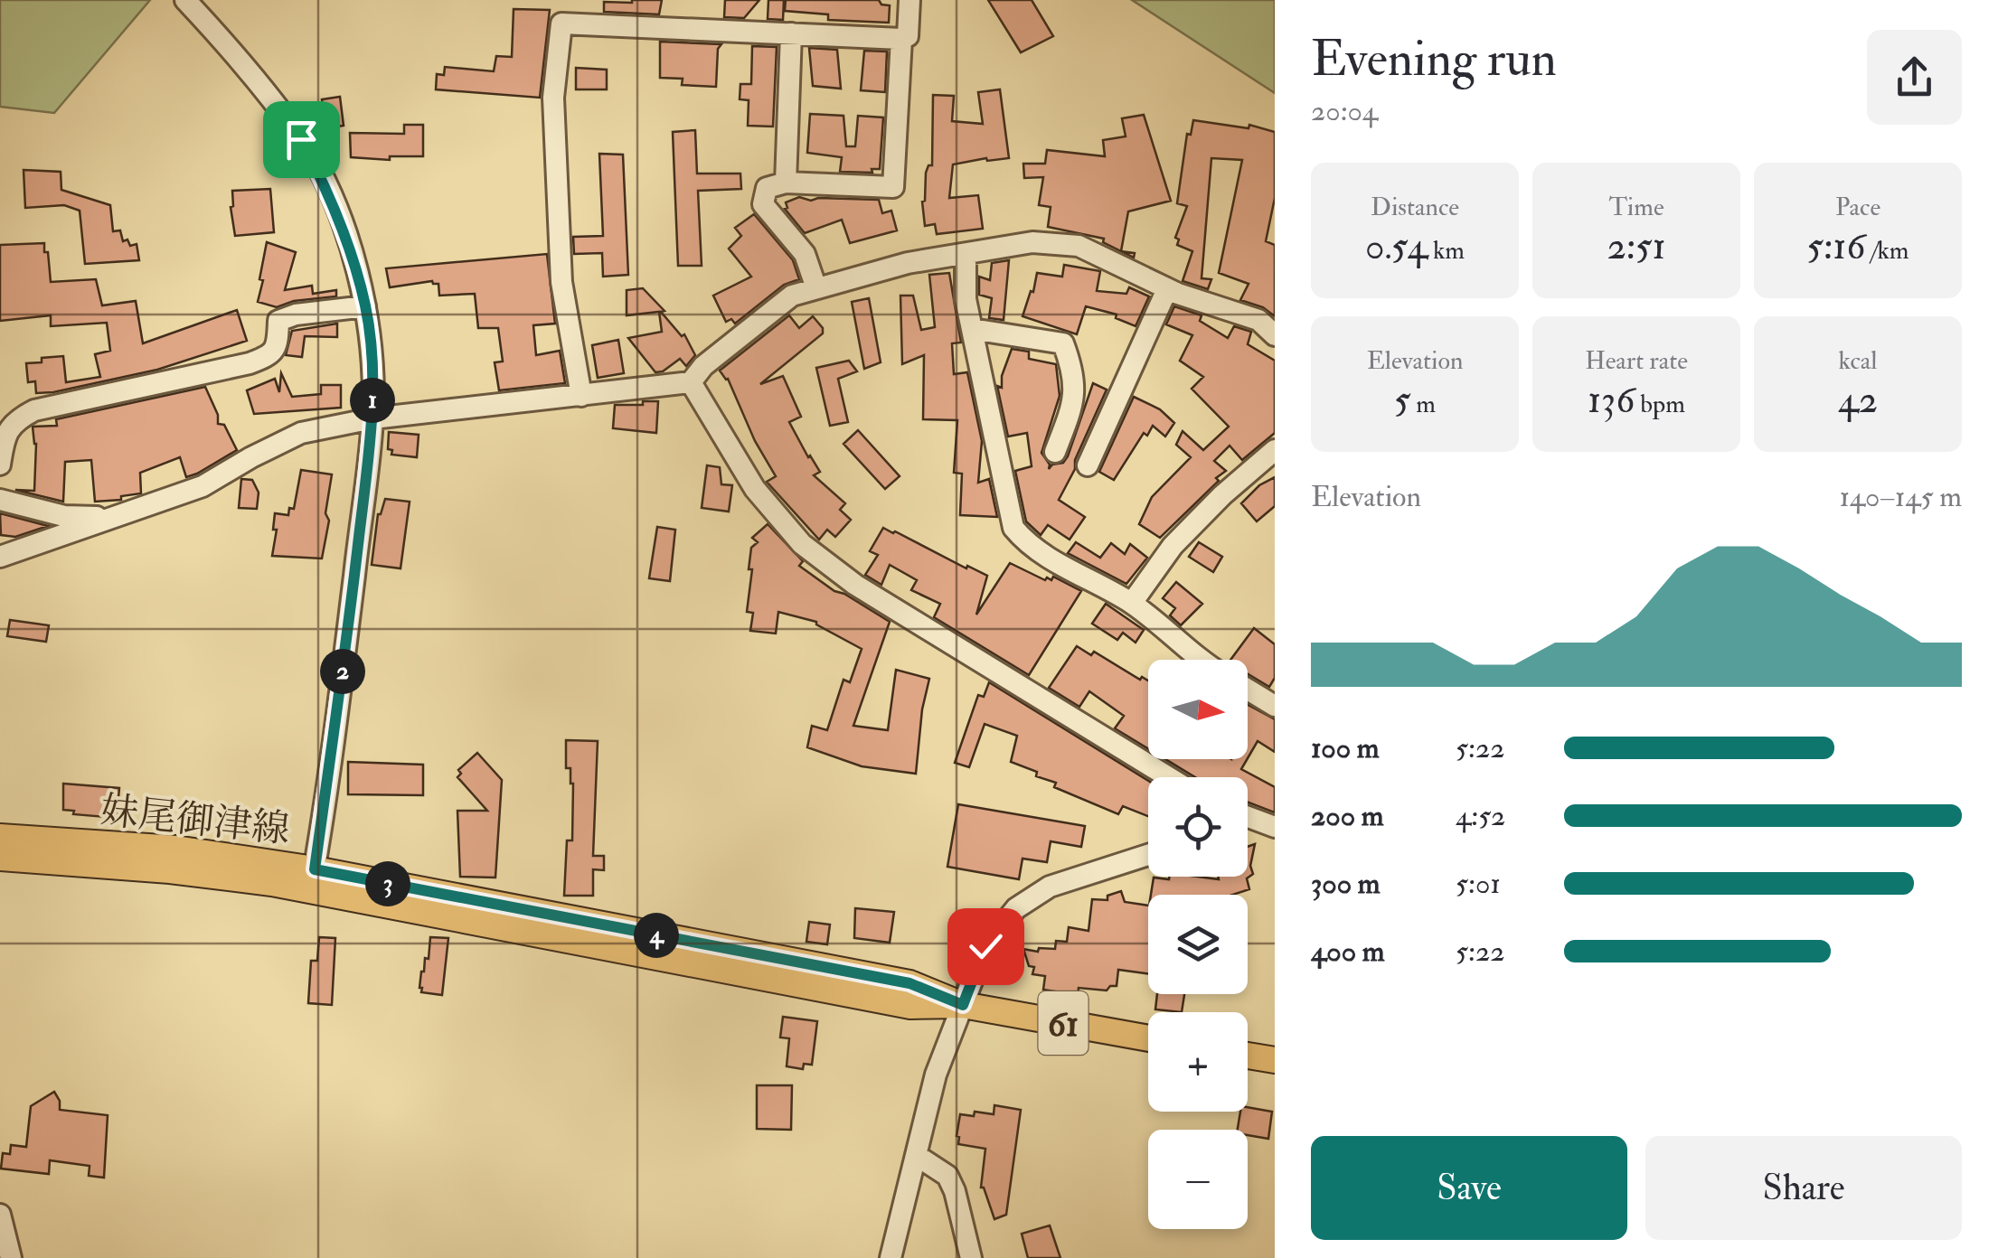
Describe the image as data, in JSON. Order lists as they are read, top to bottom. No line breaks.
{"streets":{"main road":["妹尾御津線","61"]},"north":"right","page":{"heading":["Evening run","20:04"],"stats":[["Distance","0.54 km"],["Time","2:51"],["Pace","5:16 /km"],["Elevation","5 m"],["Heart rate","136 bpm"],["kcal","42"]],"pins":["1","2","3","4"],"chart":["Elevation","140–145 m"],"map_buttons":["+","−"],"list":[{"name":"100 m","note":"5:22"},{"name":"200 m","note":"4:52"},{"name":"300 m","note":"5:01"},{"name":"400 m","note":"5:22"}],"buttons":["Save","Share"]}}
